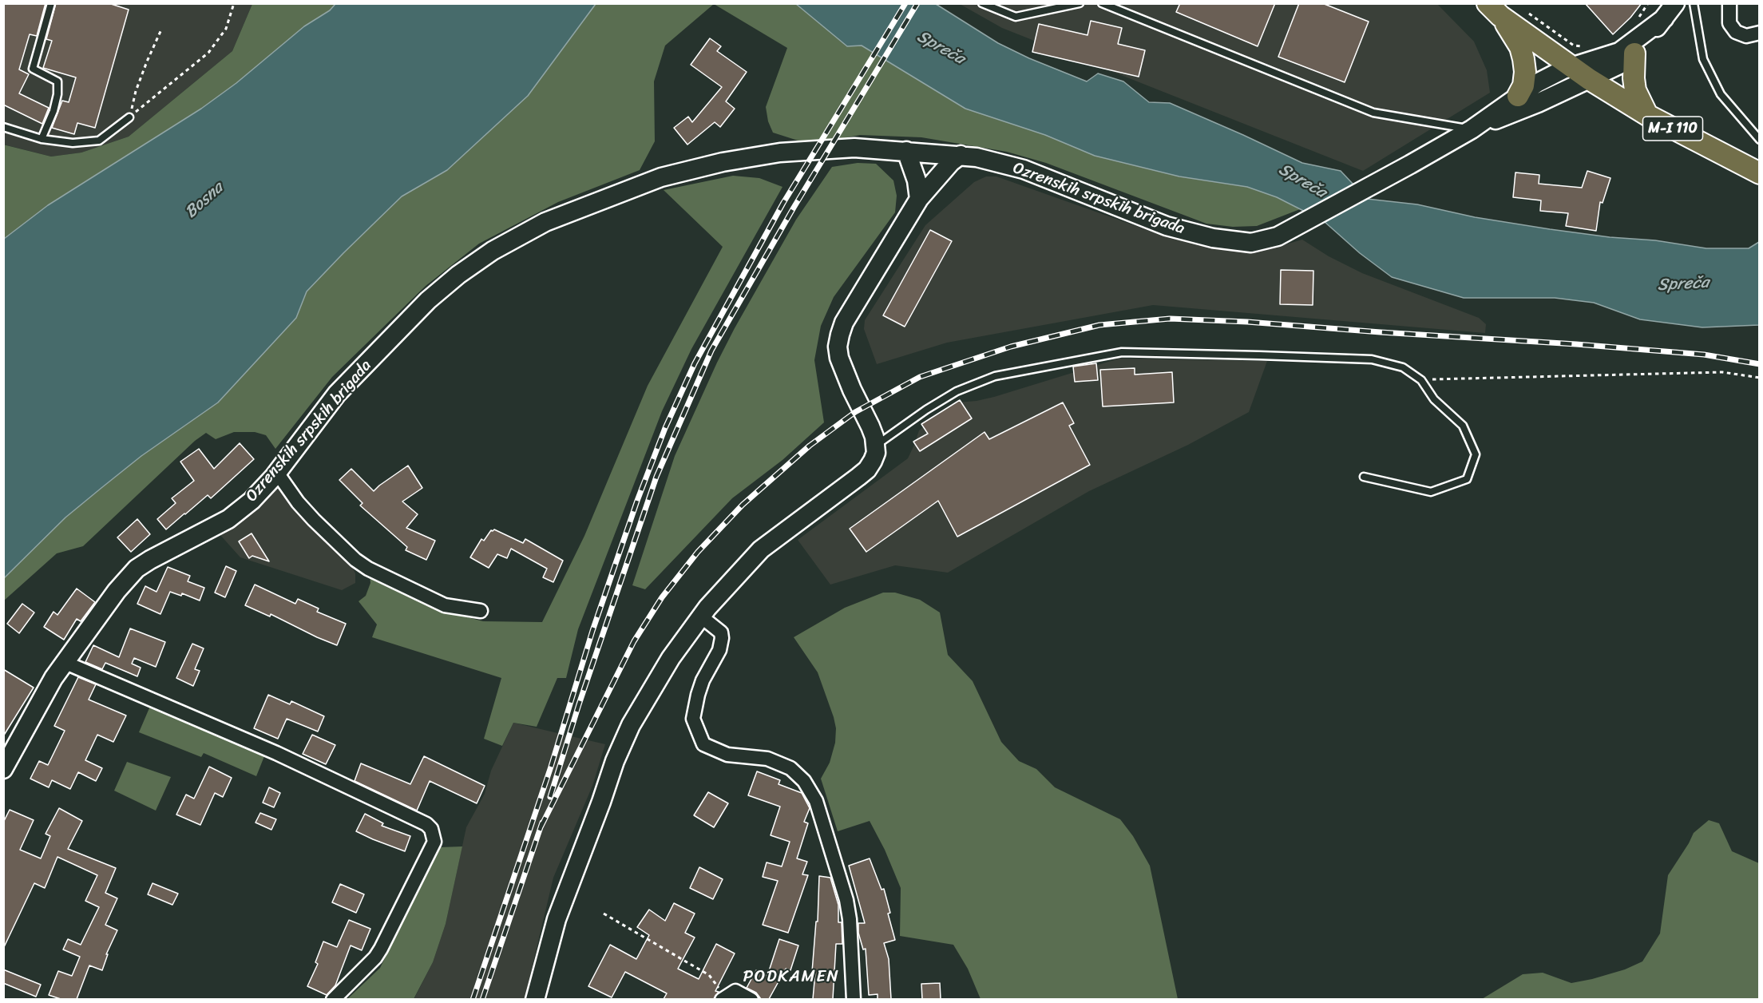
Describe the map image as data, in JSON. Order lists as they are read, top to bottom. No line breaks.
{"streets":{"main road":["M-I 110","Ozrenskih srpskih brigada"]},"crossings":[["M-I 110","Ozrenskih srpskih brigada"]],"districts":["PODKAMEN"],"water":["Spreča","Bosna"]}
